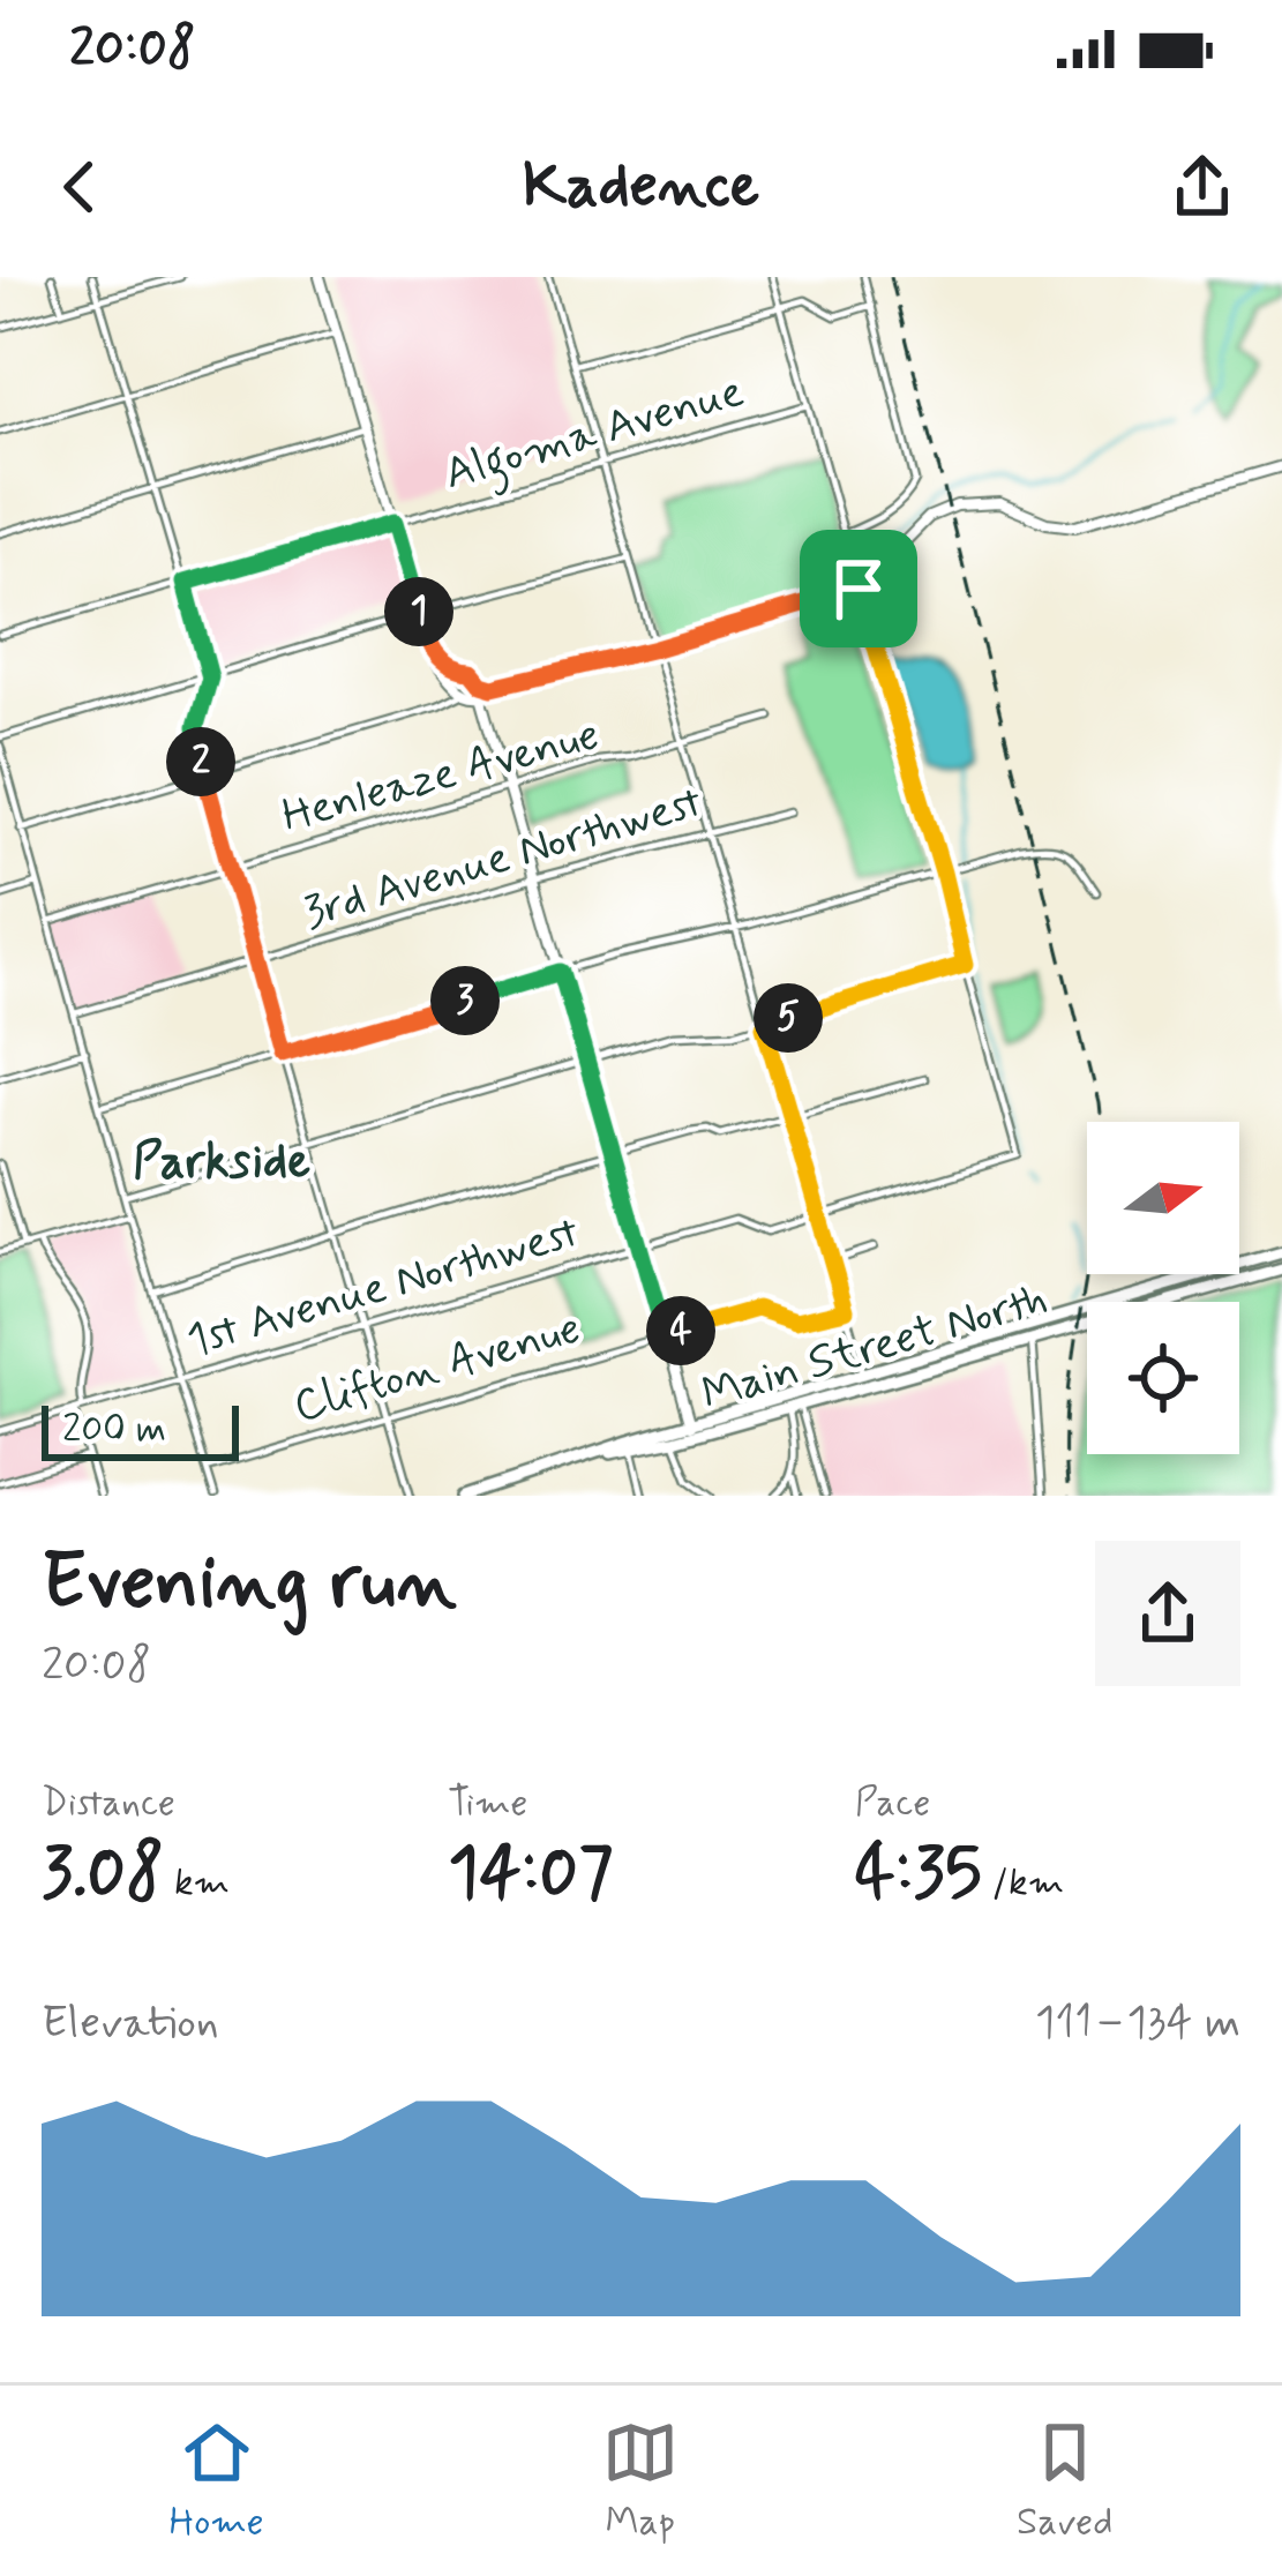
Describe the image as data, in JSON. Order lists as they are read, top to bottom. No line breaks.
{"streets":{"main road":["Main Street North"],"street":["Algoma Avenue","Henleaze Avenue","3rd Avenue Northwest","1st Avenue Northwest","Clifton Avenue"]},"districts":["Parkside"],"scale_bar":"200 m","north":"right","page":{"status":"20:08","header":"Kadence","pins":["1","2","3","5","4"],"scale":"200 m","heading":["Evening run","20:08"],"stats":[["Distance","3.08 km"],["Time","14:07"],["Pace","4:35 /km"]],"chart":["Elevation","111–134 m"],"tabs":["Home","Map","Saved"]}}
